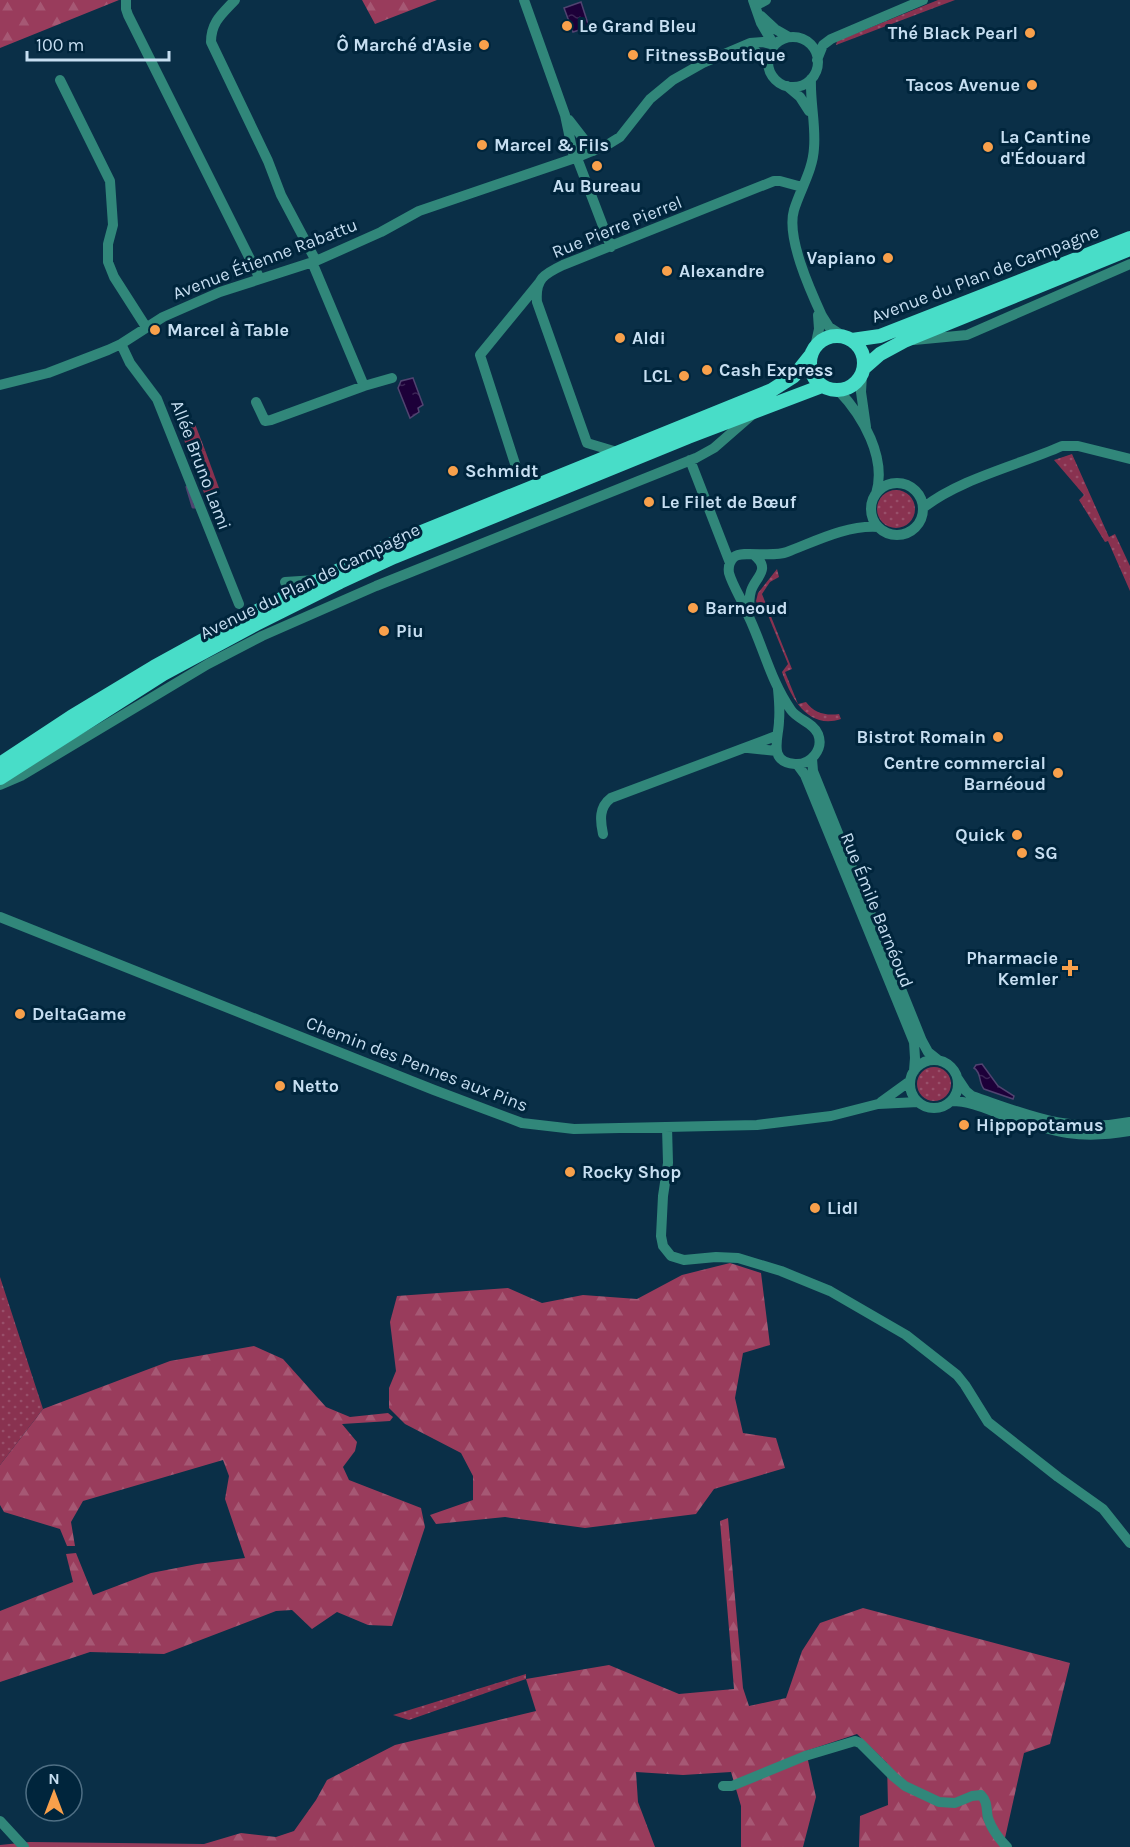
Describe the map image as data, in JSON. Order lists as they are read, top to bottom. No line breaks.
{"streets":{"main road":["Avenue du Plan de Campagne"],"street":["Rue Pierre Pierrel","Avenue Étienne Rabattu","Allée Bruno Lami","Rue Émile Barnéoud","Chemin des Pennes aux Pins"]},"crossings":[["Rue Pierre Pierrel","Avenue du Plan de Campagne"],["Avenue Étienne Rabattu","Allée Bruno Lami"],["Avenue du Plan de Campagne","Rue Émile Barnéoud"],["Rue Émile Barnéoud","Chemin des Pennes aux Pins"]],"places":{"other":["Le Grand Bleu","Thé Black Pearl","Ô Marché d'Asie","FitnessBoutique","Tacos Avenue","Marcel & Fils","La Cantine d'Édouard","Au Bureau","Vapiano","Alexandre","Marcel à Table","Aldi","Cash Express","LCL","Schmidt","Le Filet de Bœuf","Barneoud","Piu","Bistrot Romain","Centre commercial Barnéoud","Quick","SG","DeltaGame","Netto","Hippopotamus","Rocky Shop","Lidl"],"health":["Pharmacie Kemler"]},"scale_bar":"100 m","north":"top"}
